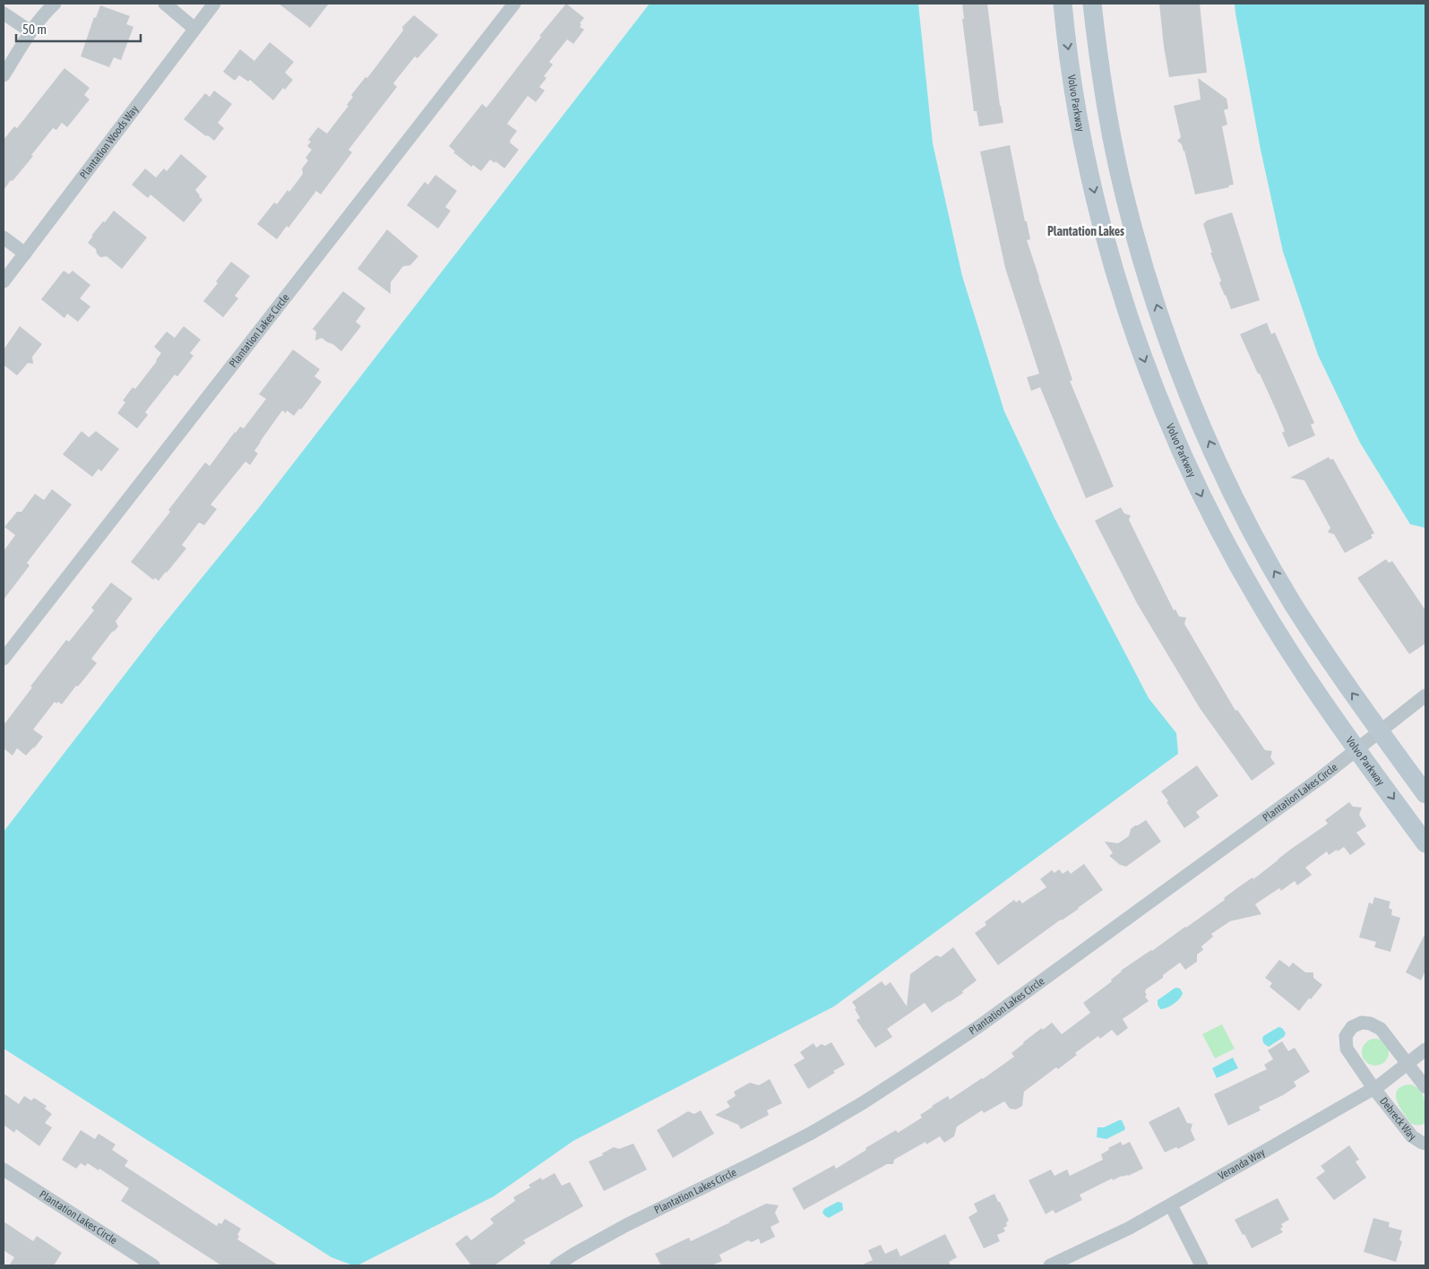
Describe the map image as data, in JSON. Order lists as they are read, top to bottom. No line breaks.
{"streets":{"main road":["Volvo Parkway"],"street":["Plantation Woods Way","Plantation Lakes Circle","Debreck Way","Veranda Way"]},"crossings":[["Volvo Parkway","Plantation Lakes Circle"],["Debreck Way","Veranda Way"]],"districts":["Plantation Lakes"],"scale_bar":"50 m"}
